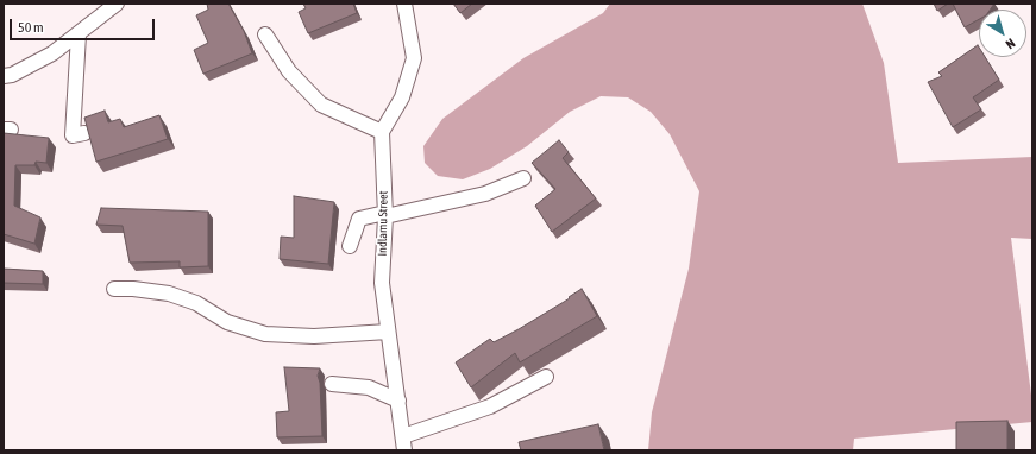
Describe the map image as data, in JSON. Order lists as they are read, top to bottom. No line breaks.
{"streets":{"street":["Indlamu Street"]},"scale_bar":"50 m","north":"bottom right"}
